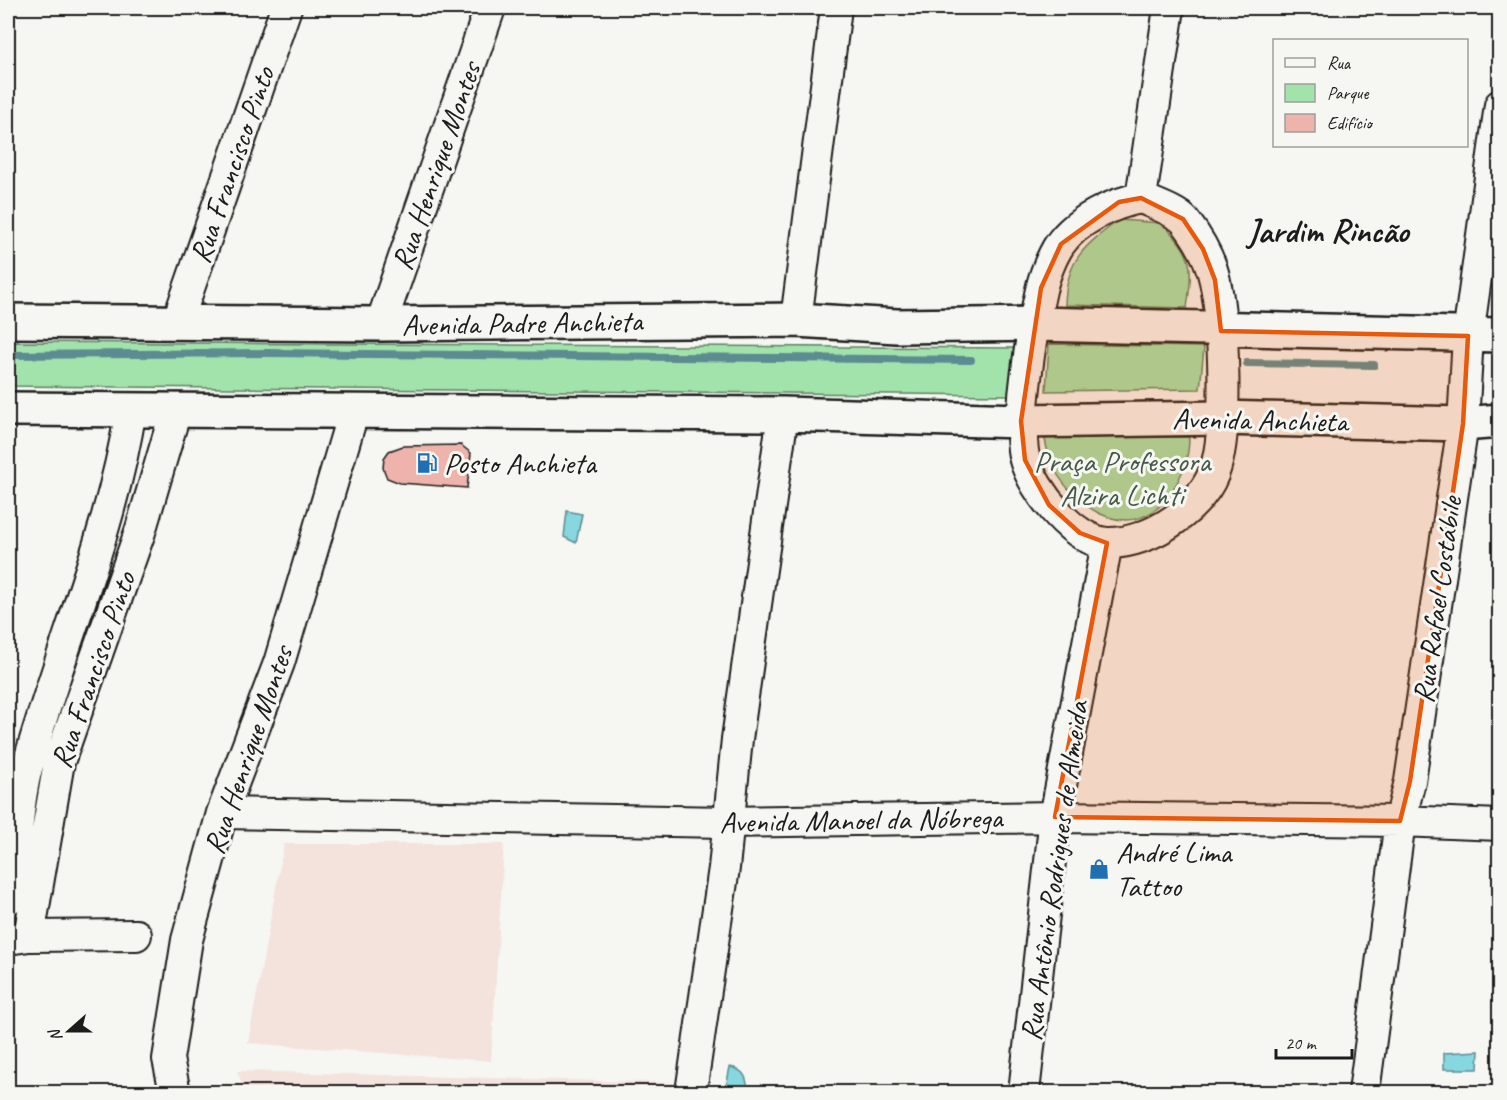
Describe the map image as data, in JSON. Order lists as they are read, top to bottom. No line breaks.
{"streets":{"main road":["Avenida Padre Anchieta","Avenida Anchieta"],"street":["Rua Francisco Pinto","Rua Henrique Montes","Rua Rafael Costábile","Avenida Manoel da Nóbrega","Rua Antônio Rodrigues de Almeida"]},"crossings":[["Rua Francisco Pinto","Avenida Padre Anchieta"],["Rua Henrique Montes","Avenida Padre Anchieta"],["Rua Henrique Montes","Avenida Manoel da Nóbrega"],["Avenida Anchieta","Rua Rafael Costábile"],["Rua Rafael Costábile","Avenida Manoel da Nóbrega"],["Avenida Manoel da Nóbrega","Rua Antônio Rodrigues de Almeida"]],"districts":["Jardim Rincão"],"parks":["Praça Professora Alzira Lichti"],"places":{"fuel station":["Posto Anchieta"],"shop":["André Lima Tattoo"]},"legend":["Rua","Parque","Edifício"],"scale_bar":"20 m","north":"left"}
